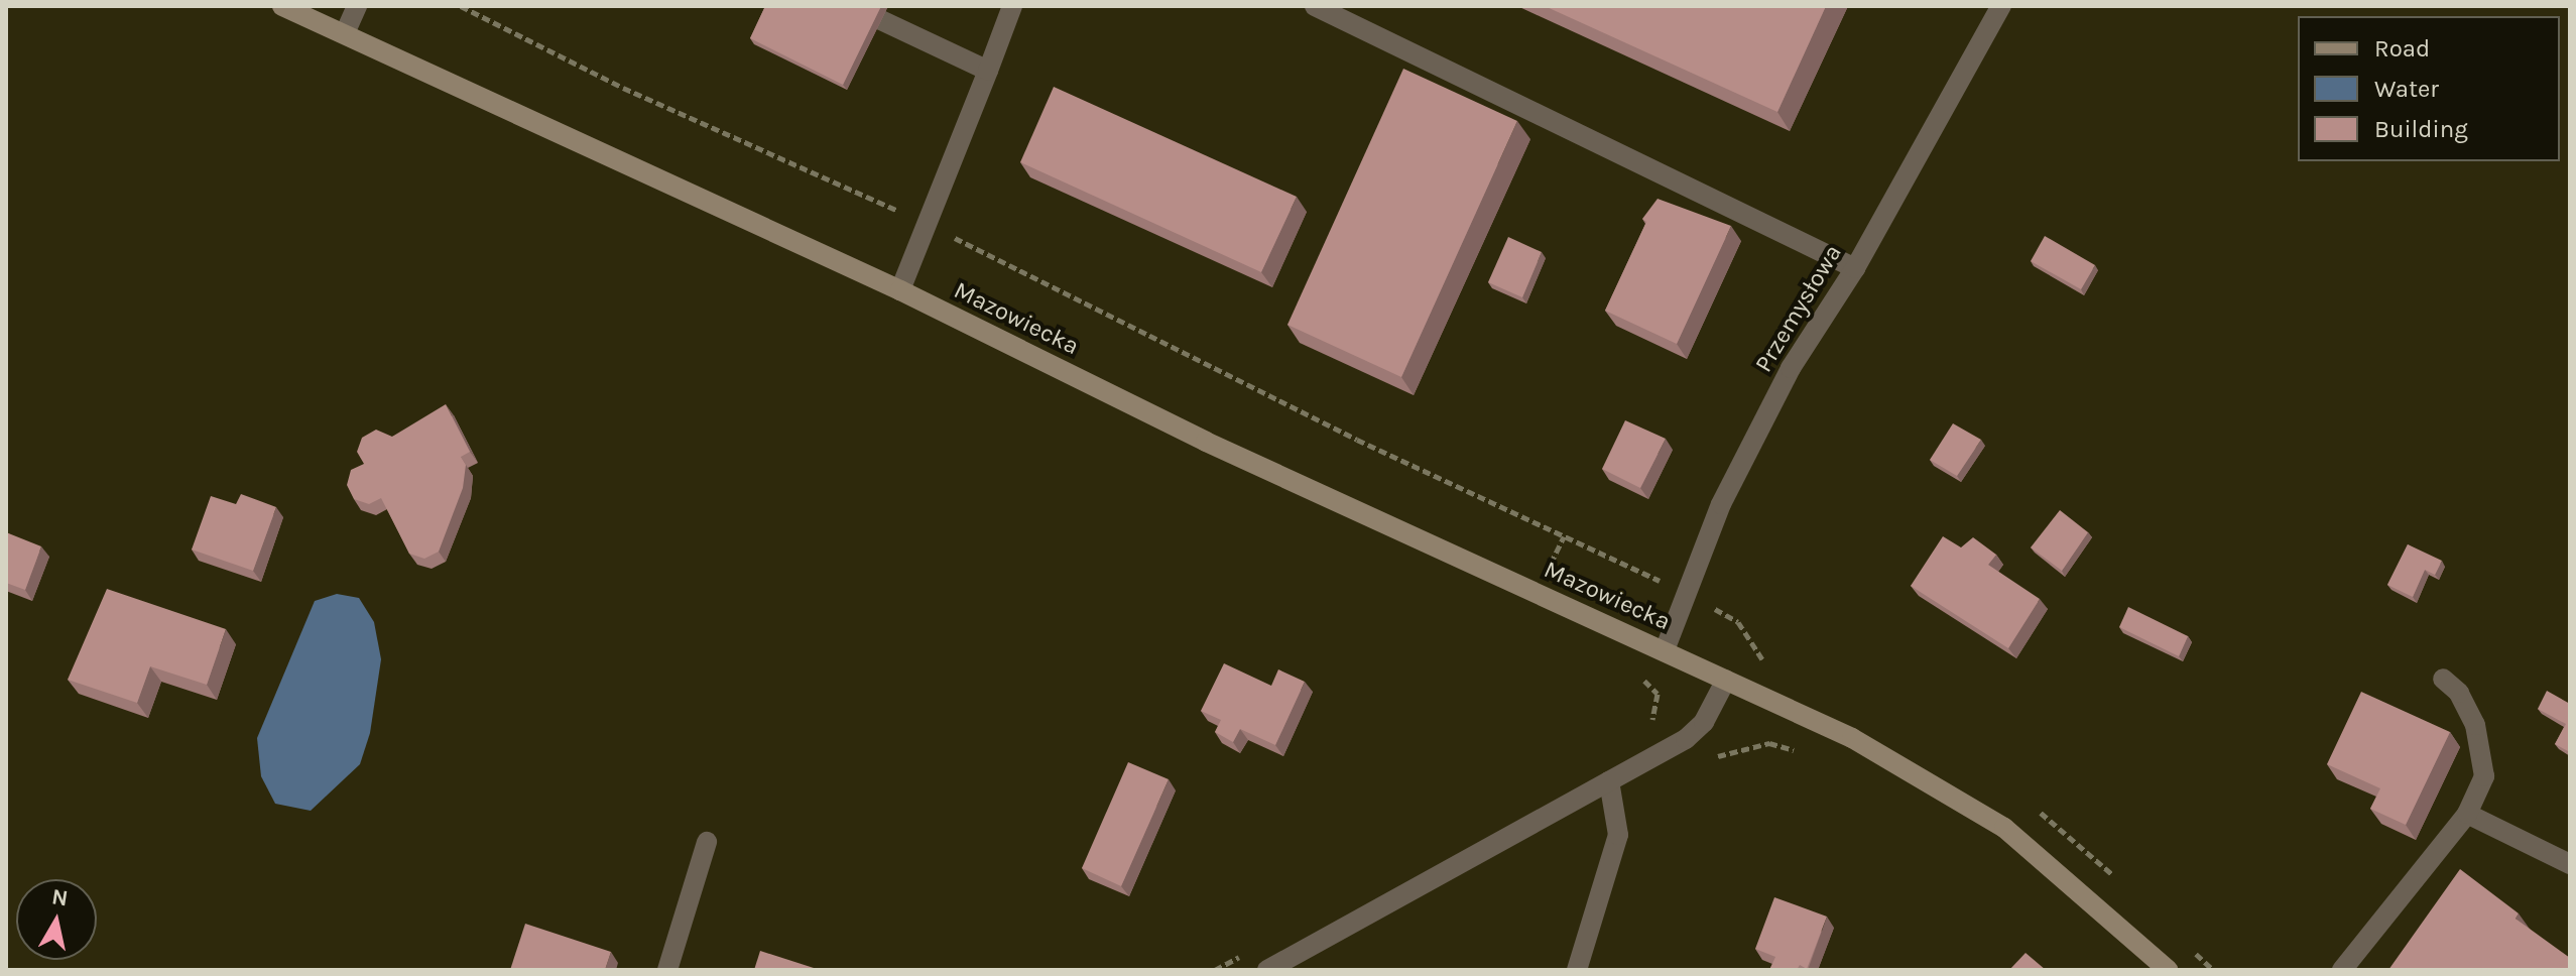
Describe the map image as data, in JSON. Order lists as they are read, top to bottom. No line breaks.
{"streets":{"main road":["Mazowiecka"],"street":["Przemysłowa"]},"crossings":[["Przemysłowa","Mazowiecka"]],"legend":["Road","Water","Building"],"north":"top"}
